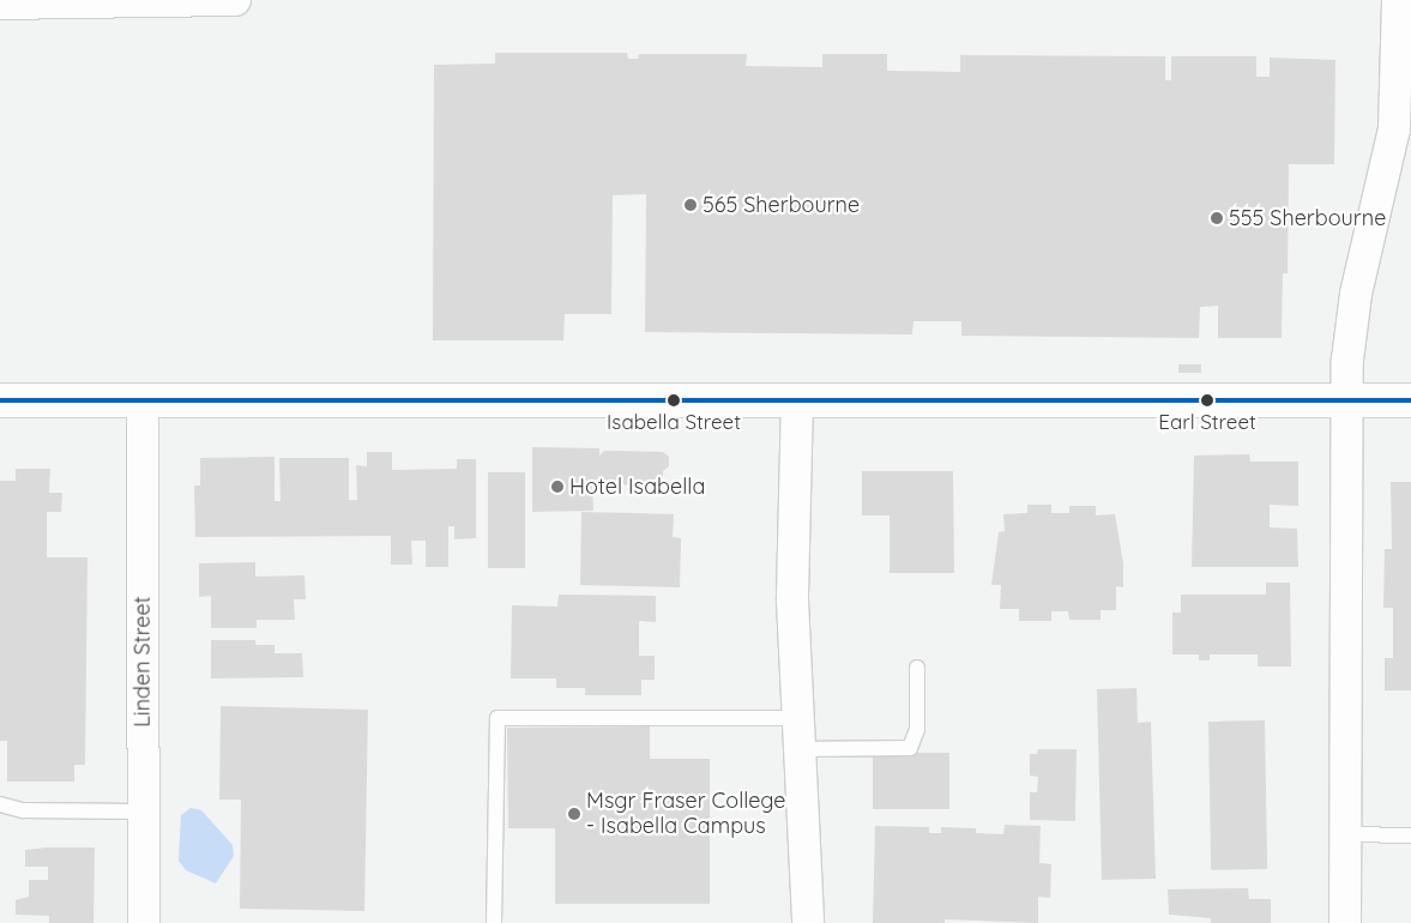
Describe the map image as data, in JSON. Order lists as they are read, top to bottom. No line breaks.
{"streets":{"street":["Linden Street"]},"places":["565 Sherbourne","555 Sherbourne","Isabella Street","Earl Street","Hotel Isabella","Msgr Fraser College - Isabella Campus"]}
